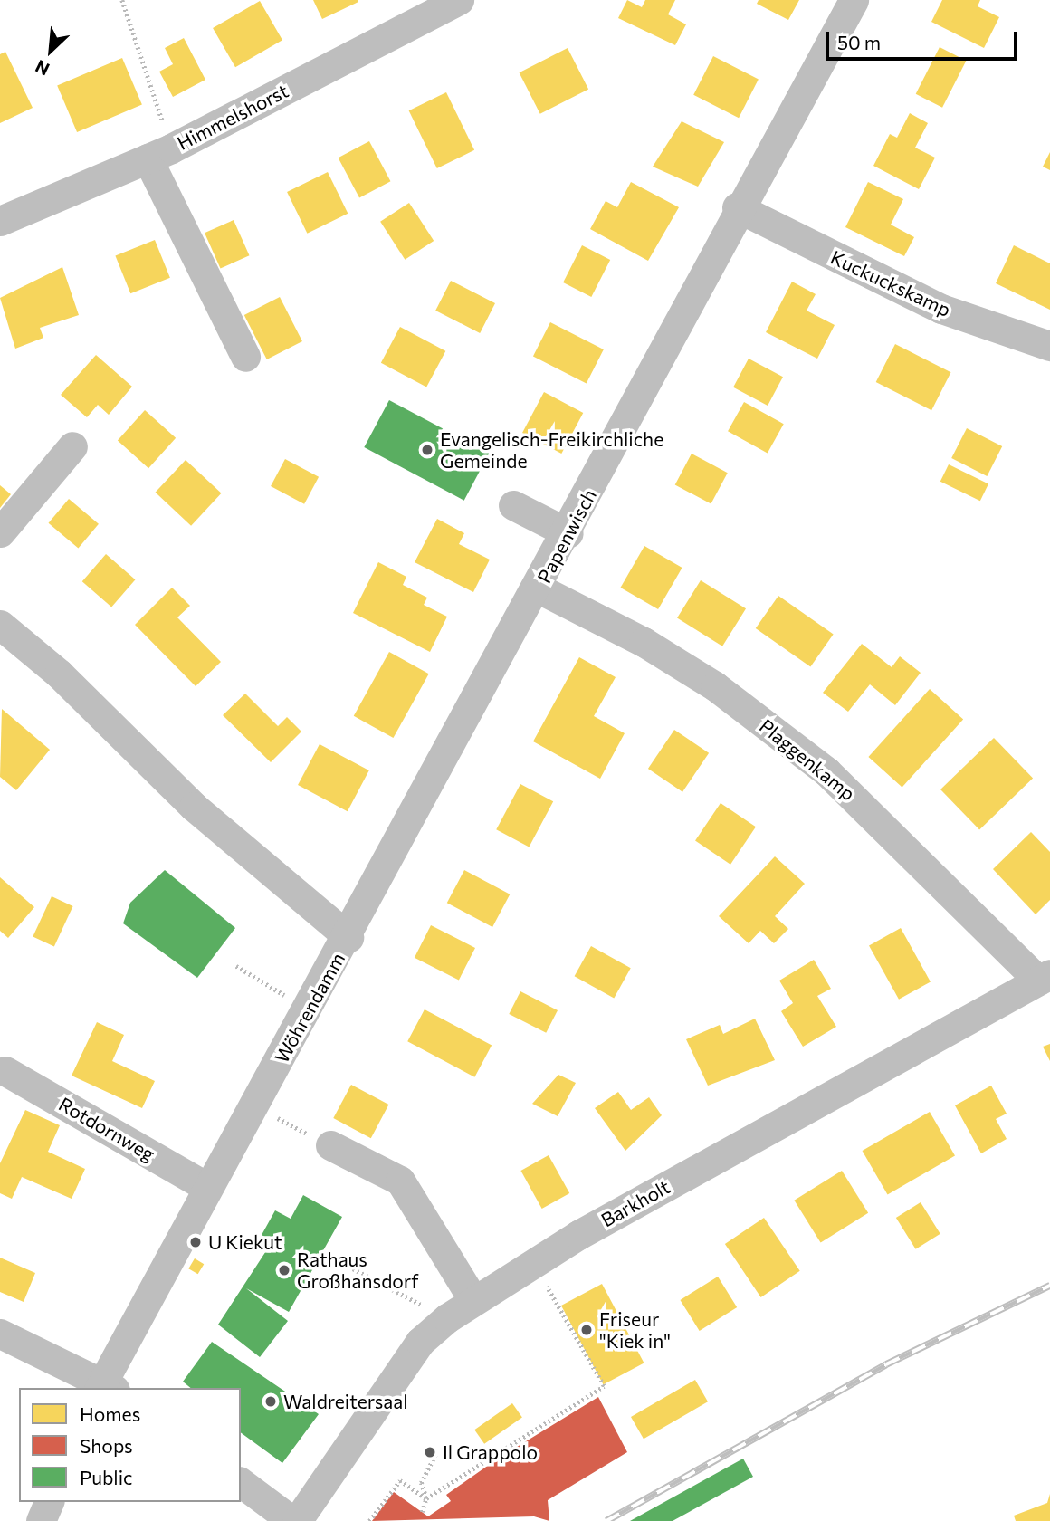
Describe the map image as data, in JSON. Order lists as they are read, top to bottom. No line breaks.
{"streets":{"street":["Himmelshorst","Kuckuckskamp","Papenwisch","Plaggenkamp","Wöhrendamm","Rotdornweg","Barkholt"]},"crossings":[["Kuckuckskamp","Papenwisch"],["Papenwisch","Plaggenkamp"],["Papenwisch","Wöhrendamm"],["Plaggenkamp","Barkholt"],["Wöhrendamm","Rotdornweg"]],"places":["Evangelisch-Freikirchliche Gemeinde","U Kiekut","Rathaus Großhansdorf","Friseur \"Kiek in\"","Waldreitersaal","Il Grappolo"],"legend":["Homes","Shops","Public"],"scale_bar":"50 m","north":"bottom left"}
